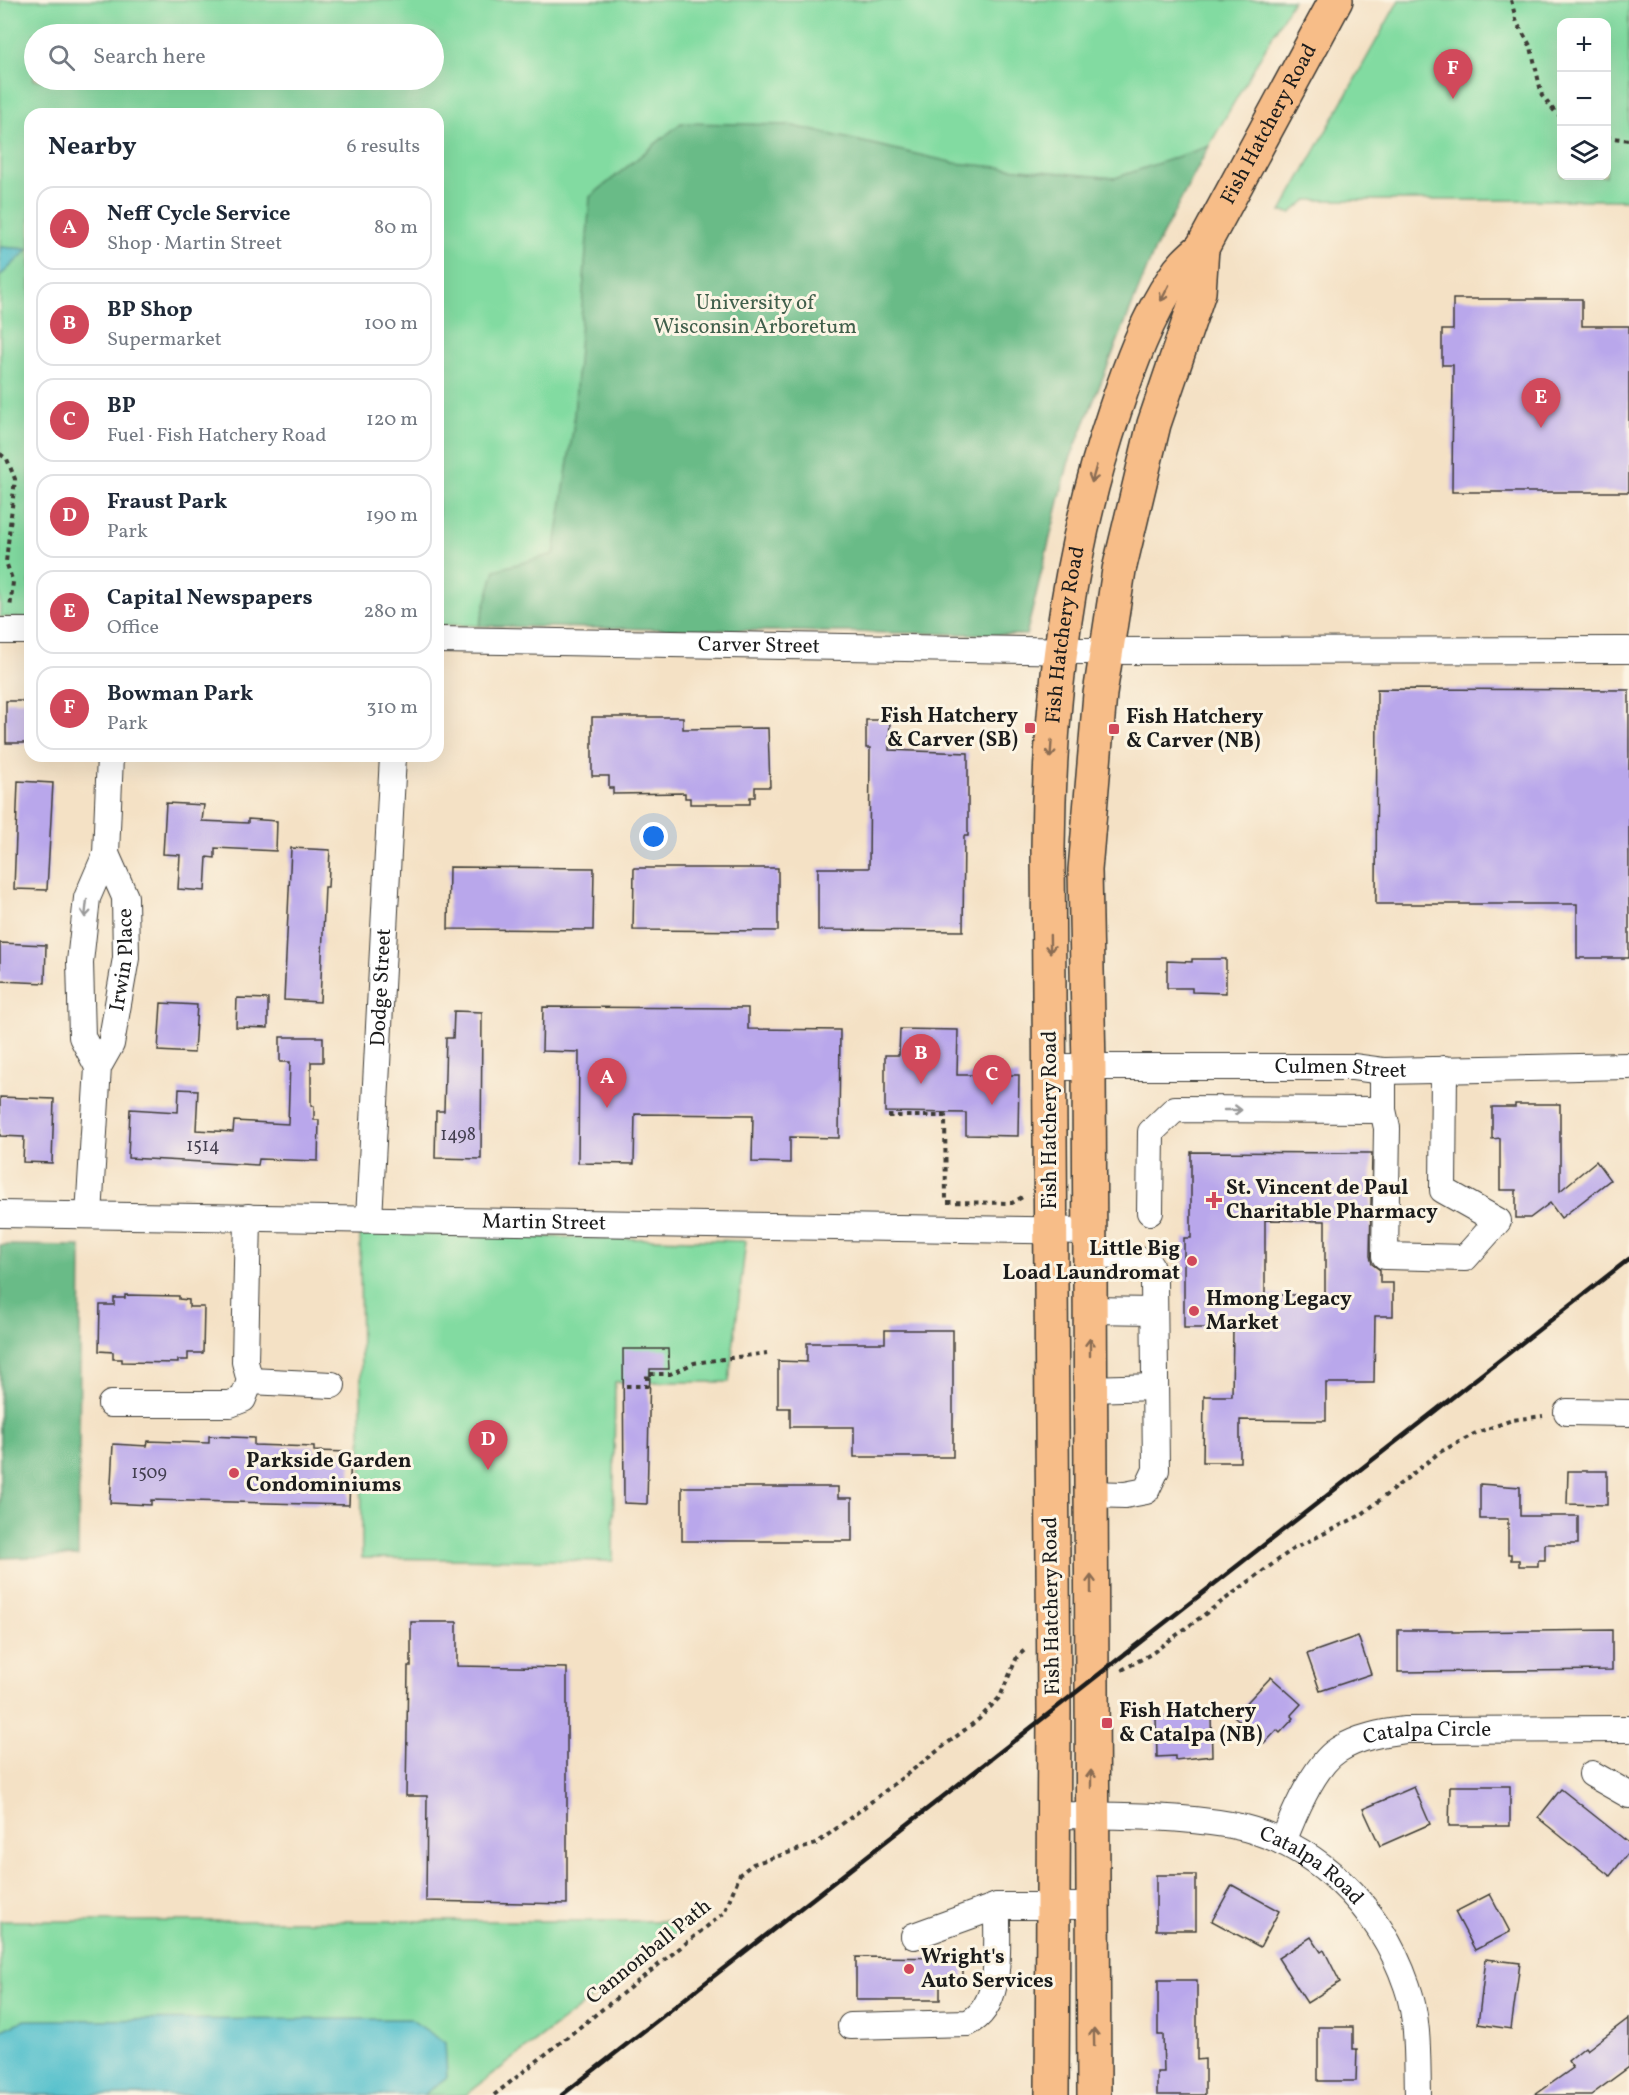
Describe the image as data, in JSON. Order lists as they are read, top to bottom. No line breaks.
{"streets":{"main road":["Fish Hatchery Road"],"street":["Carver Street","Irwin Place","Dodge Street","Culmen Street","Martin Street","Catalpa Circle","Catalpa Road"],"path":["Cannonball Path"]},"crossings":[["Fish Hatchery Road","Carver Street"],["Fish Hatchery Road","Culmen Street"],["Fish Hatchery Road","Martin Street"],["Fish Hatchery Road","Catalpa Road"],["Irwin Place","Martin Street"],["Dodge Street","Martin Street"],["Catalpa Circle","Catalpa Road"]],"parks":["University of Wisconsin Arboretum"],"places":{"transit":["Fish Hatchery & Carver (SB)","Fish Hatchery & Carver (NB)","Fish Hatchery & Catalpa (NB)"],"health":["St. Vincent de Paul Charitable Pharmacy"],"other":["Little Big Load Laundromat","Hmong Legacy Market","Parkside Garden Condominiums","Wright's Auto Services"]},"house_numbers":["1498","1514","1509"],"page":{"map_buttons":["+","−"],"search":"Search here","pins":["F","E","B","C","A","D"],"heading":["Nearby","6 results"],"list":[{"mark":"A","name":"Neff Cycle Service","note":"Shop · Martin Street","value":"80 m"},{"mark":"B","name":"BP Shop","note":"Supermarket","value":"100 m"},{"mark":"C","name":"BP","note":"Fuel · Fish Hatchery Road","value":"120 m"},{"mark":"D","name":"Fraust Park","note":"Park","value":"190 m"},{"mark":"E","name":"Capital Newspapers","note":"Office","value":"280 m"},{"mark":"F","name":"Bowman Park","note":"Park","value":"310 m"}]}}
